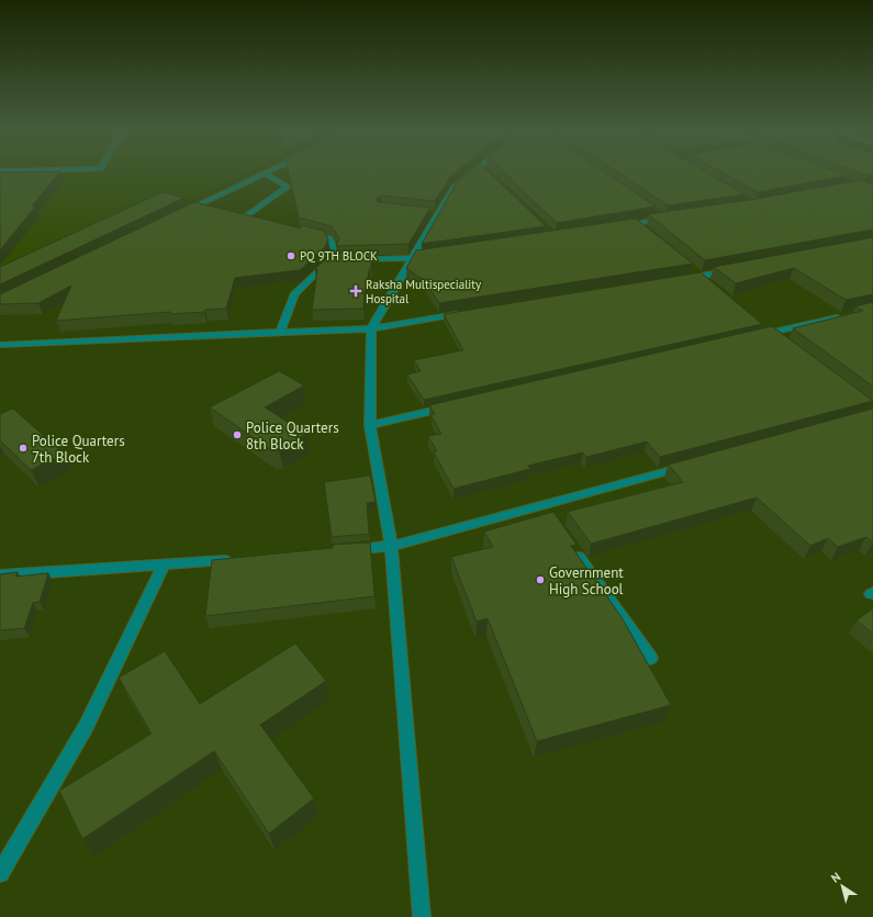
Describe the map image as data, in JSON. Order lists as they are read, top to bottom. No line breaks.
{"places":{"other":["PQ 9TH BLOCK","Police Quarters 8th Block","Police Quarters 7th Block","Government High School"],"health":["Raksha Multispeciality Hospital"]},"north":"top left"}
